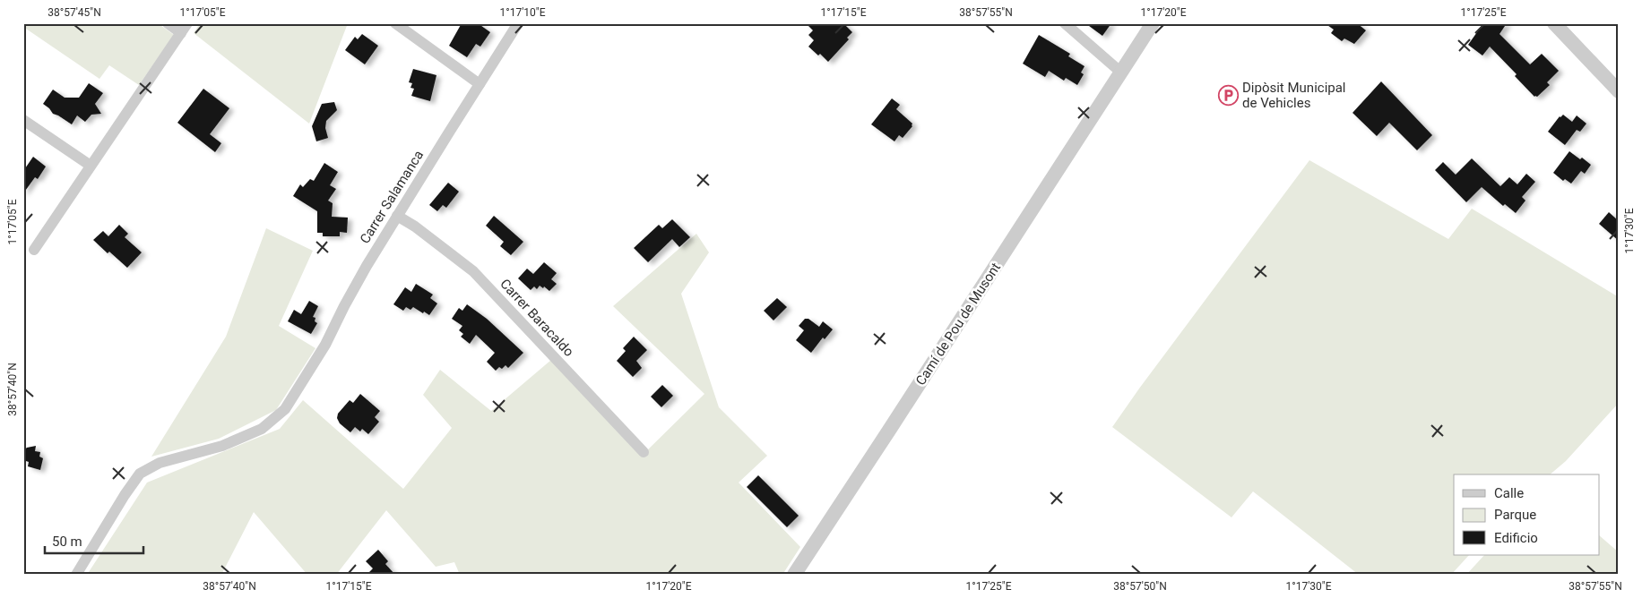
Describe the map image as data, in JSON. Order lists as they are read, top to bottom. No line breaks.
{"streets":{"street":["Carrer Salamanca","Carrer Baracaldo","Camí de Pou de Musont"]},"crossings":[["Carrer Salamanca","Carrer Baracaldo"]],"places":{"parking":["Dipòsit Municipal de Vehicles"]},"legend":["Calle","Parque","Edificio"],"scale_bar":"50 m","coordinates":["38°57'45\"N","1°17'05\"E","1°17'10\"E","1°17'15\"E","38°57'55\"N","1°17'20\"E","1°17'25\"E","1°17'30\"E","38°57'40\"N","38°57'50\"N"]}
